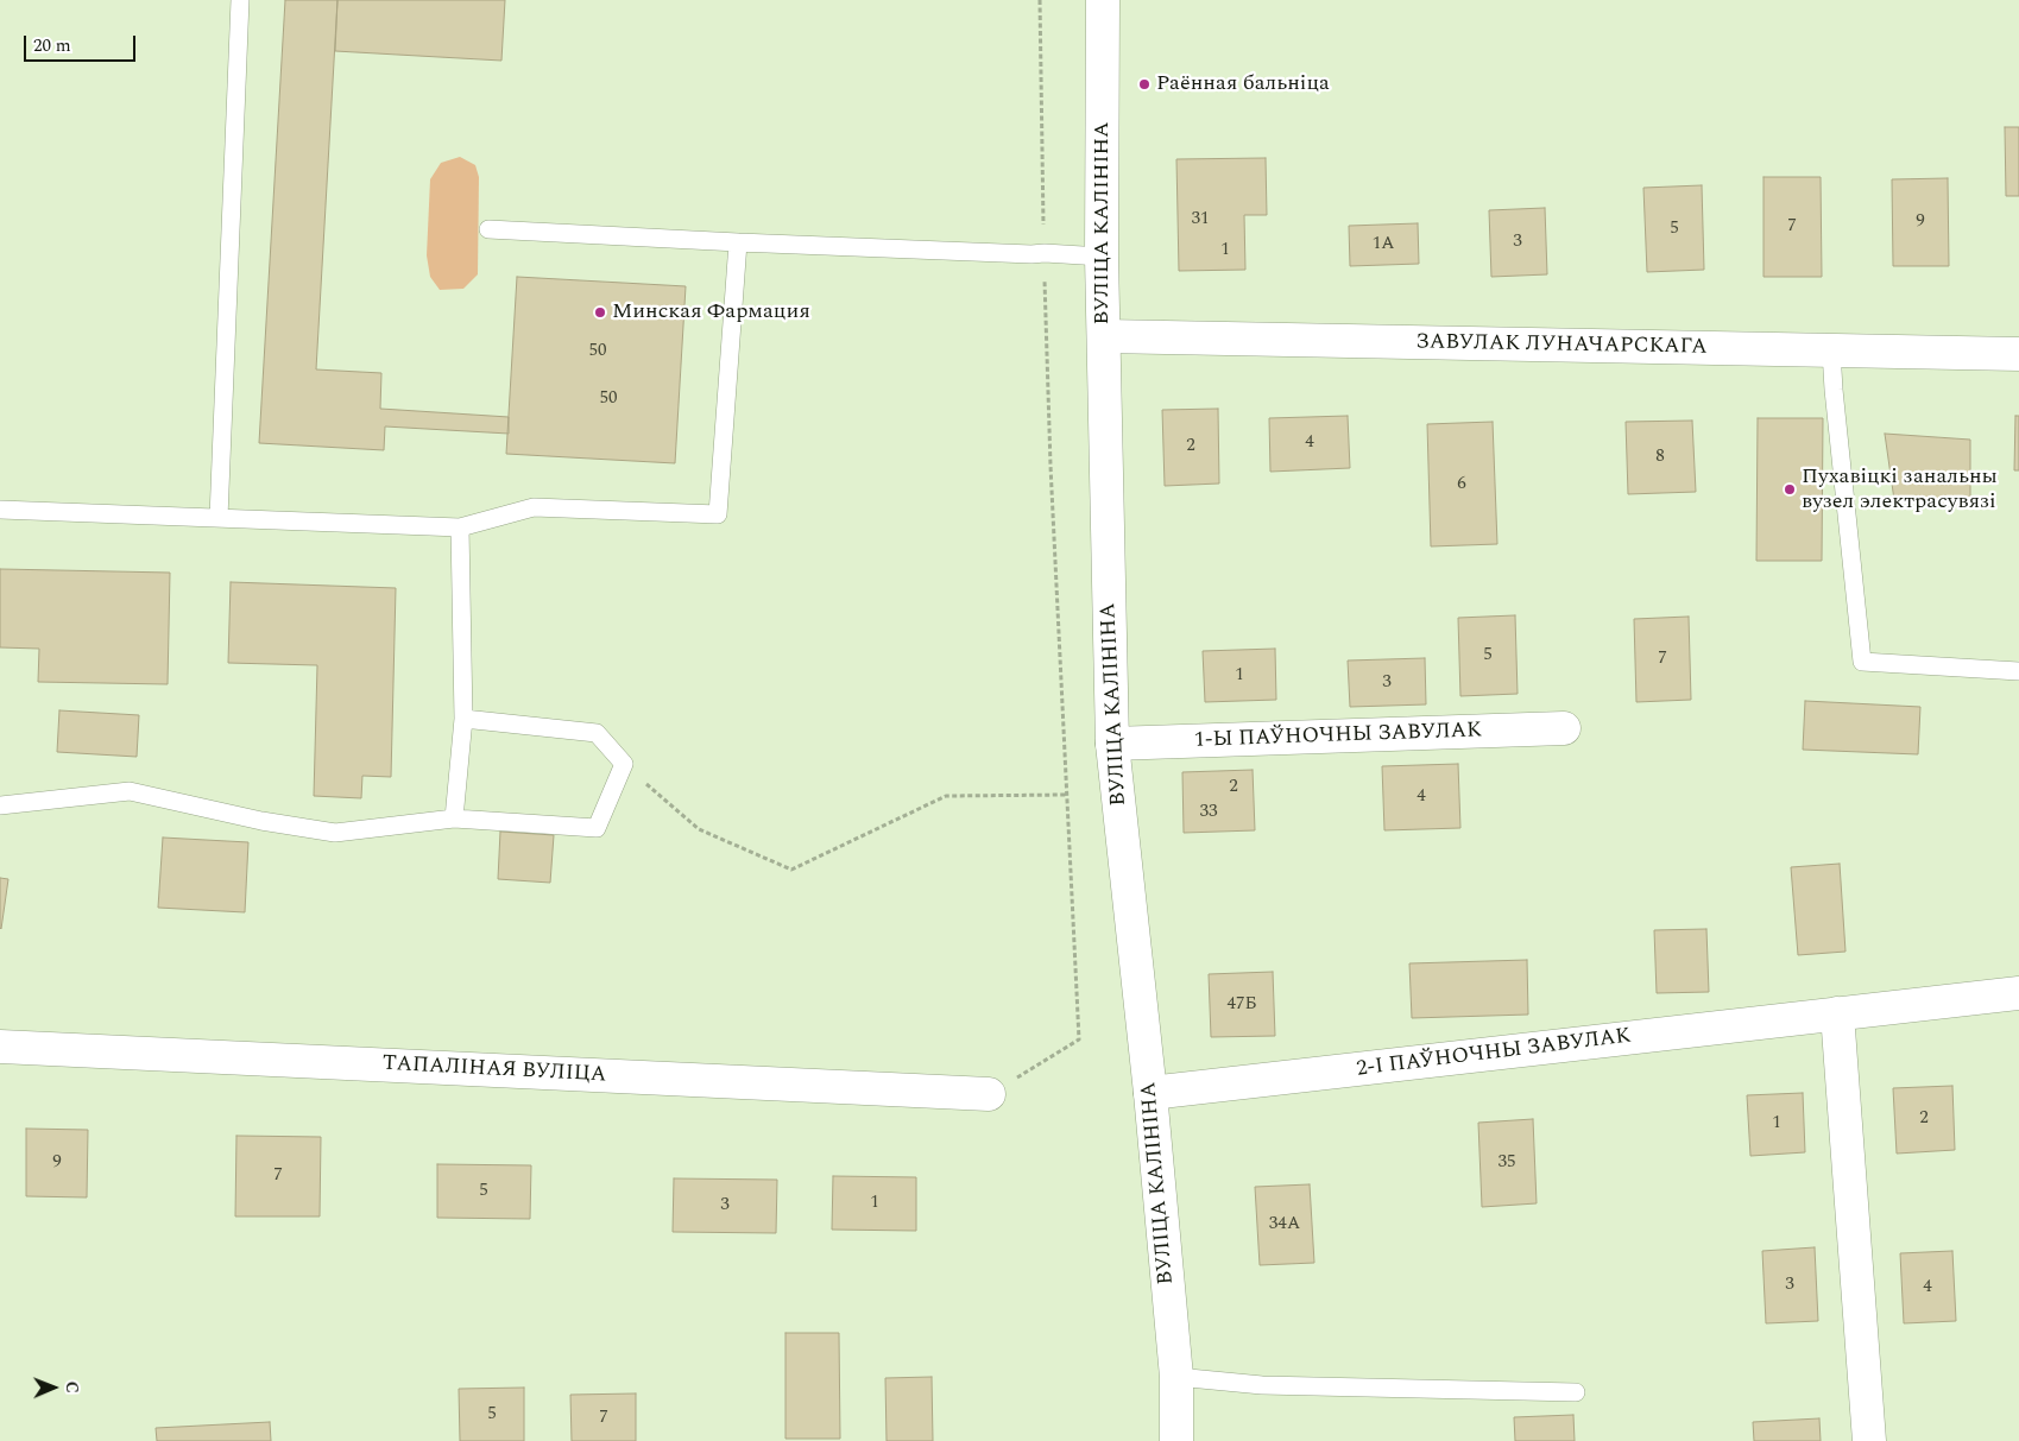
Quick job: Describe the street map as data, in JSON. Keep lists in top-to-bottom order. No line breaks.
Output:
{"streets":{"street":["ВУЛІЦА КАЛІНІНА","ЗАВУЛАК ЛУНАЧАРСКАГА","1-Ы ПАЎНОЧНЫ ЗАВУЛАК","2-І ПАЎНОЧНЫ ЗАВУЛАК","ТАПАЛІНАЯ ВУЛІЦА"]},"crossings":[["ВУЛІЦА КАЛІНІНА","ЗАВУЛАК ЛУНАЧАРСКАГА"],["ВУЛІЦА КАЛІНІНА","1-Ы ПАЎНОЧНЫ ЗАВУЛАК"],["ВУЛІЦА КАЛІНІНА","2-І ПАЎНОЧНЫ ЗАВУЛАК"]],"places":["Раённая бальніца","Минская Фармация","Пухавіцкі занальны вузел электрасувязі"],"house_numbers":["31","9","7","5","3","1А","1","50","50","4","2","8","6","5","7","1","3","2","4","33","47Б","2","1","9","35","7","5","1","3","34А","3","4","5","7"],"scale_bar":"20 m","north":"right"}
